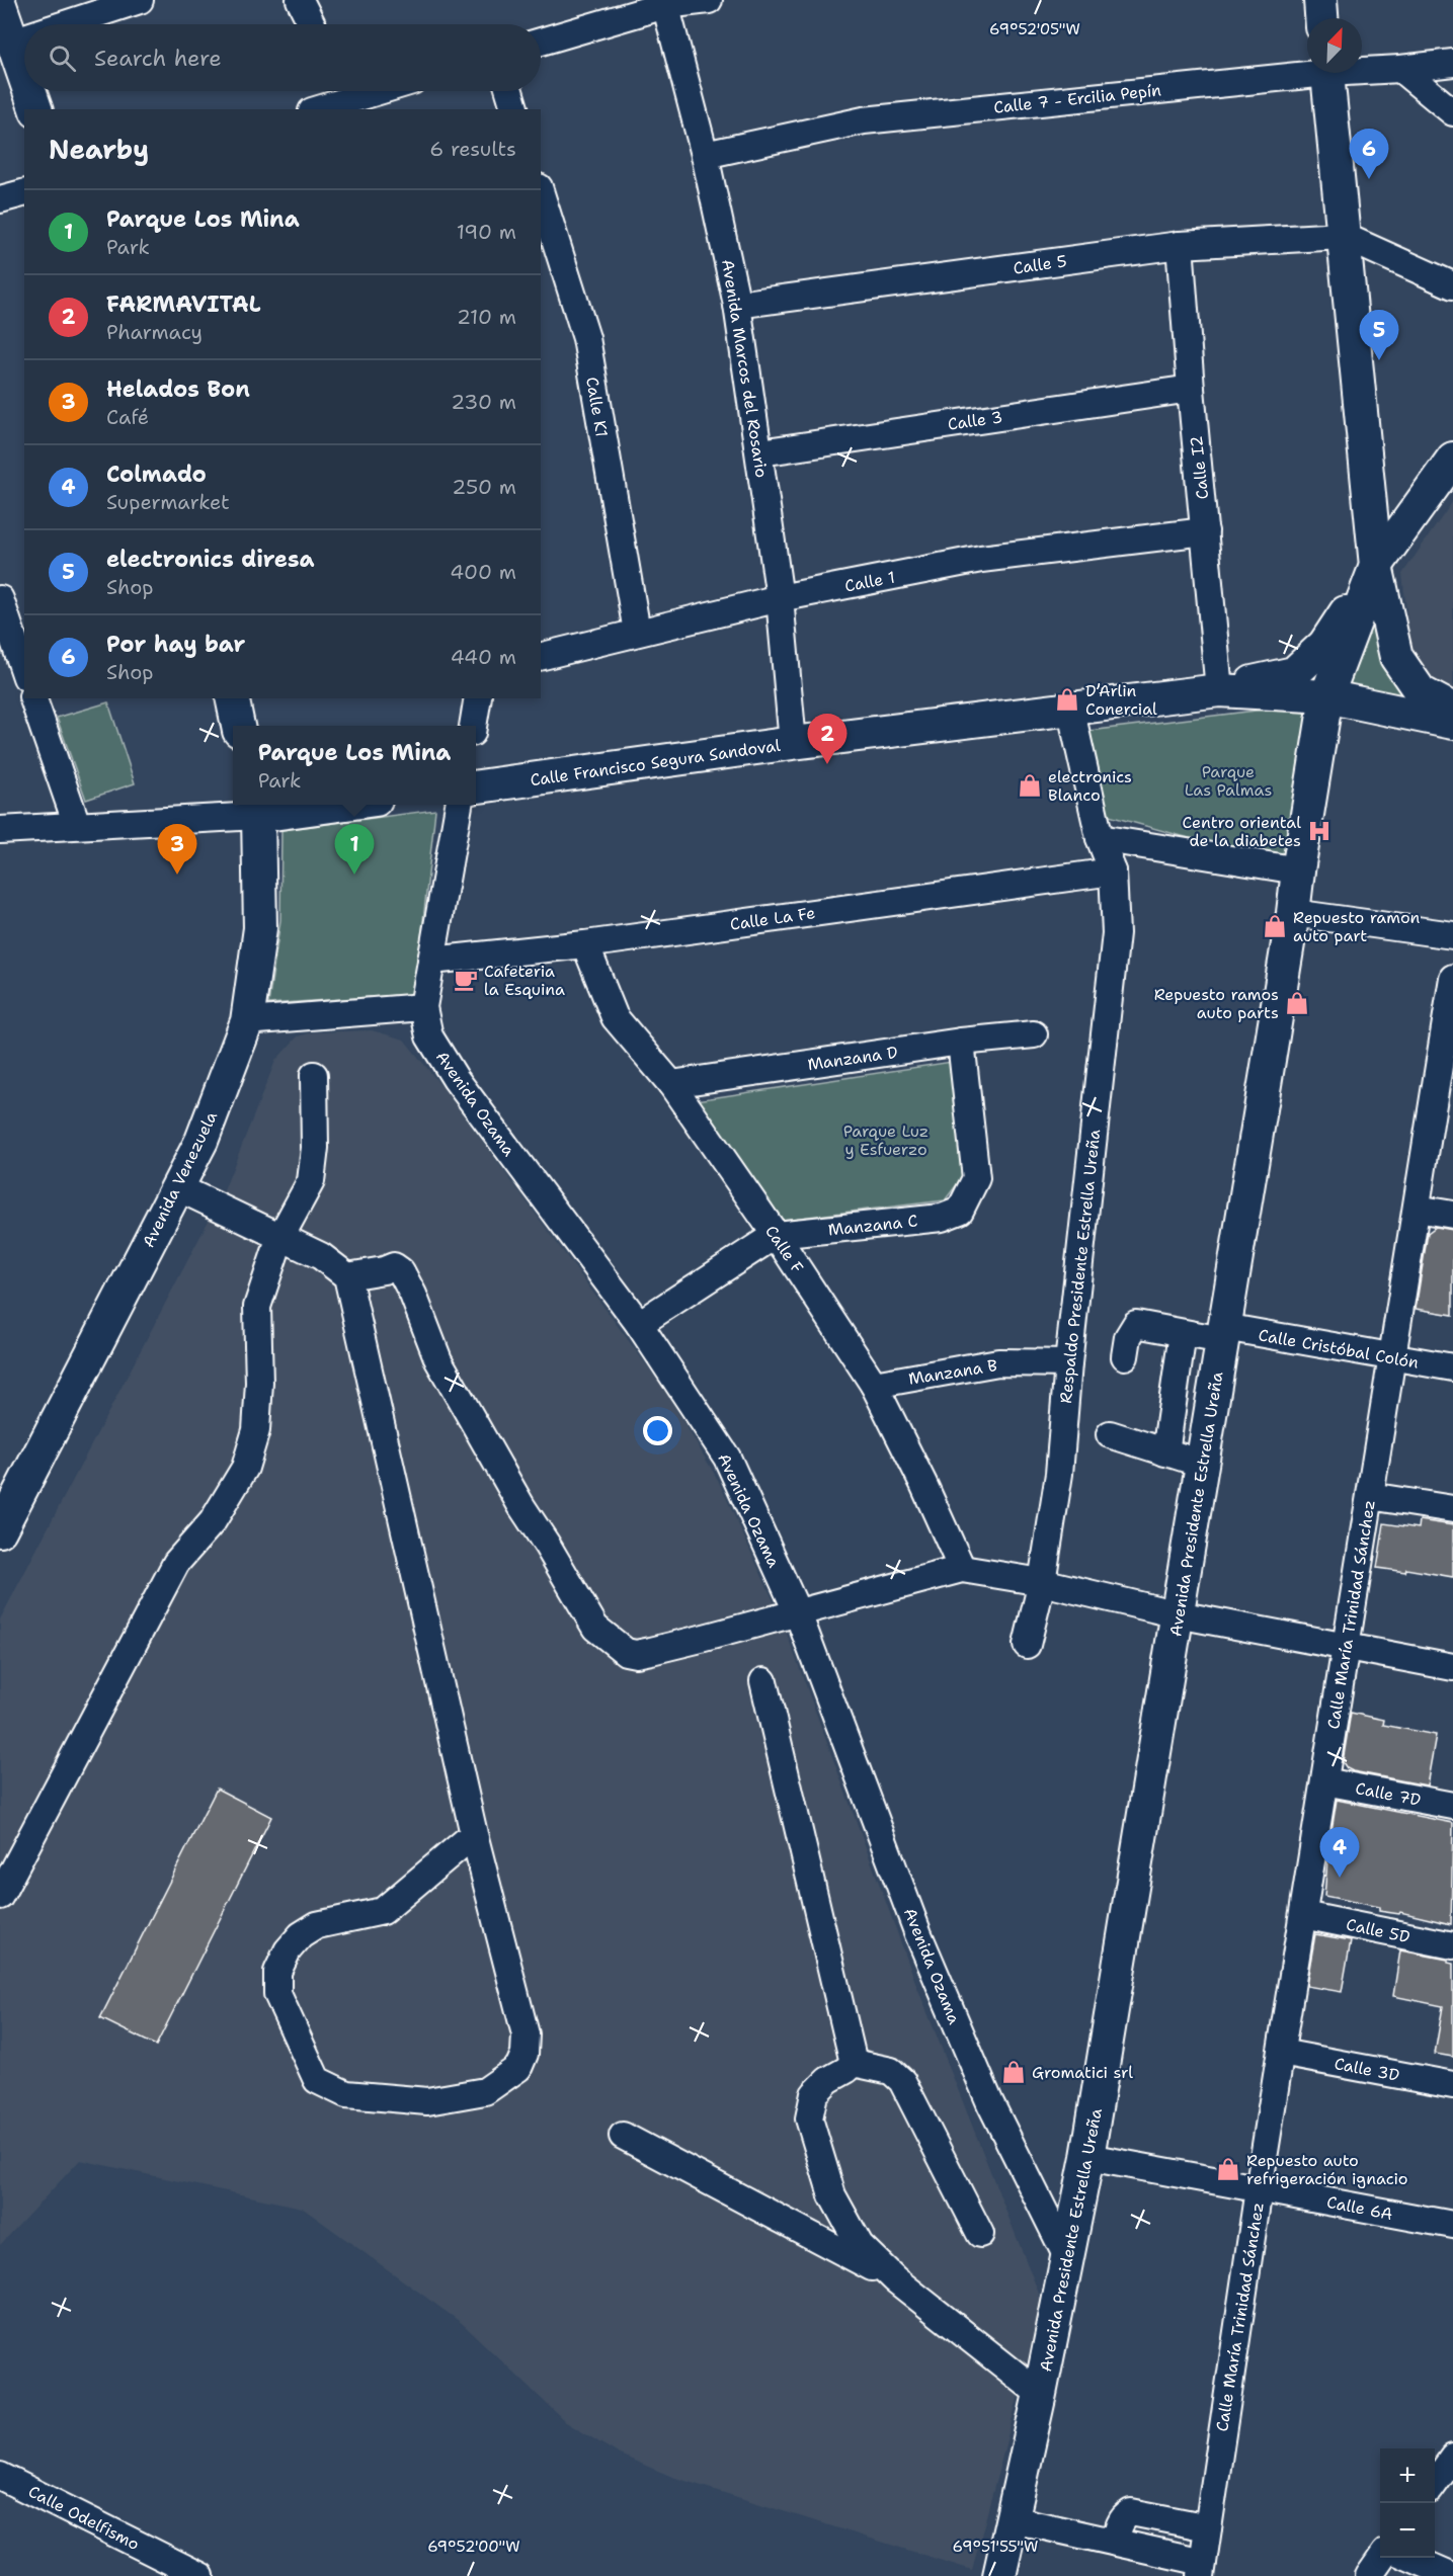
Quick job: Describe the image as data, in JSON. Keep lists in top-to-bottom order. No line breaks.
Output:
{"streets":{"main road":["Calle Francisco Segura Sandoval","Avenida Venezuela","Avenida Presidente Estrella Ureña"],"street":["Calle 7 - Ercilia Pepín","Calle 5","Avenida Marcos del Rosario","Calle K1","Calle 3","Calle I2","Calle 1","Calle La Fe","Manzana D","Avenida Ozama","Manzana C","Calle F","Respaldo Presidente Estrella Ureña","Calle Cristóbal Colón","Manzana B","Calle María Trinidad Sánchez","Calle 7D","Calle 5D","Calle 3D","Calle 6A","Calle Odelfismo"]},"crossings":[["Calle 7 - Ercilia Pepín","Avenida Marcos del Rosario"],["Calle 5","Avenida Marcos del Rosario"],["Calle 5","Calle I2"],["Avenida Marcos del Rosario","Calle 3"],["Avenida Marcos del Rosario","Calle 1"],["Avenida Marcos del Rosario","Calle Francisco Segura Sandoval"],["Calle K1","Calle 1"],["Calle 3","Calle I2"],["Calle I2","Calle 1"],["Calle I2","Calle Francisco Segura Sandoval"],["Calle Francisco Segura Sandoval","Respaldo Presidente Estrella Ureña"],["Calle Francisco Segura Sandoval","Avenida Presidente Estrella Ureña"],["Calle La Fe","Avenida Ozama"],["Calle La Fe","Calle F"],["Calle La Fe","Respaldo Presidente Estrella Ureña"],["Manzana D","Manzana C"],["Manzana D","Calle F"],["Avenida Ozama","Manzana C"],["Avenida Ozama","Avenida Presidente Estrella Ureña"],["Manzana C","Calle F"],["Calle F","Manzana B"],["Respaldo Presidente Estrella Ureña","Manzana B"],["Calle Cristóbal Colón","Avenida Presidente Estrella Ureña"],["Calle Cristóbal Colón","Calle María Trinidad Sánchez"],["Avenida Presidente Estrella Ureña","Calle 6A"],["Calle María Trinidad Sánchez","Calle 7D"],["Calle María Trinidad Sánchez","Calle 5D"],["Calle María Trinidad Sánchez","Calle 3D"],["Calle María Trinidad Sánchez","Calle 6A"]],"parks":["Parque Las Palmas","Parque Luz y Esfuerzo"],"places":{"shop":["D’Arlin Conercial","electronics Blanco","Repuesto ramon auto part","Repuesto ramos auto parts","Gromatici srl","Repuesto auto refrigeración ignacio"],"hospital":["Centro oriental de la diabetes"],"cafe":["Cafeteria la Esquina"]},"north":"top right","page":{"search":"Search here","heading":["Nearby","6 results"],"pins":["6","5","2","1","3","4"],"list":[{"mark":"1","name":"Parque Los Mina","note":"Park","value":"190 m"},{"mark":"2","name":"FARMAVITAL","note":"Pharmacy","value":"210 m"},{"mark":"3","name":"Helados Bon","note":"Café","value":"230 m"},{"mark":"4","name":"Colmado","note":"Supermarket","value":"250 m"},{"mark":"5","name":"electronics diresa","note":"Shop","value":"400 m"},{"mark":"6","name":"Por hay bar","note":"Shop","value":"440 m"}],"popup":["Parque Los Mina","Park"],"map_buttons":["+","−"]},"coordinates":["69°52'05\"W","69°52'00\"W","69°51'55\"W"]}
